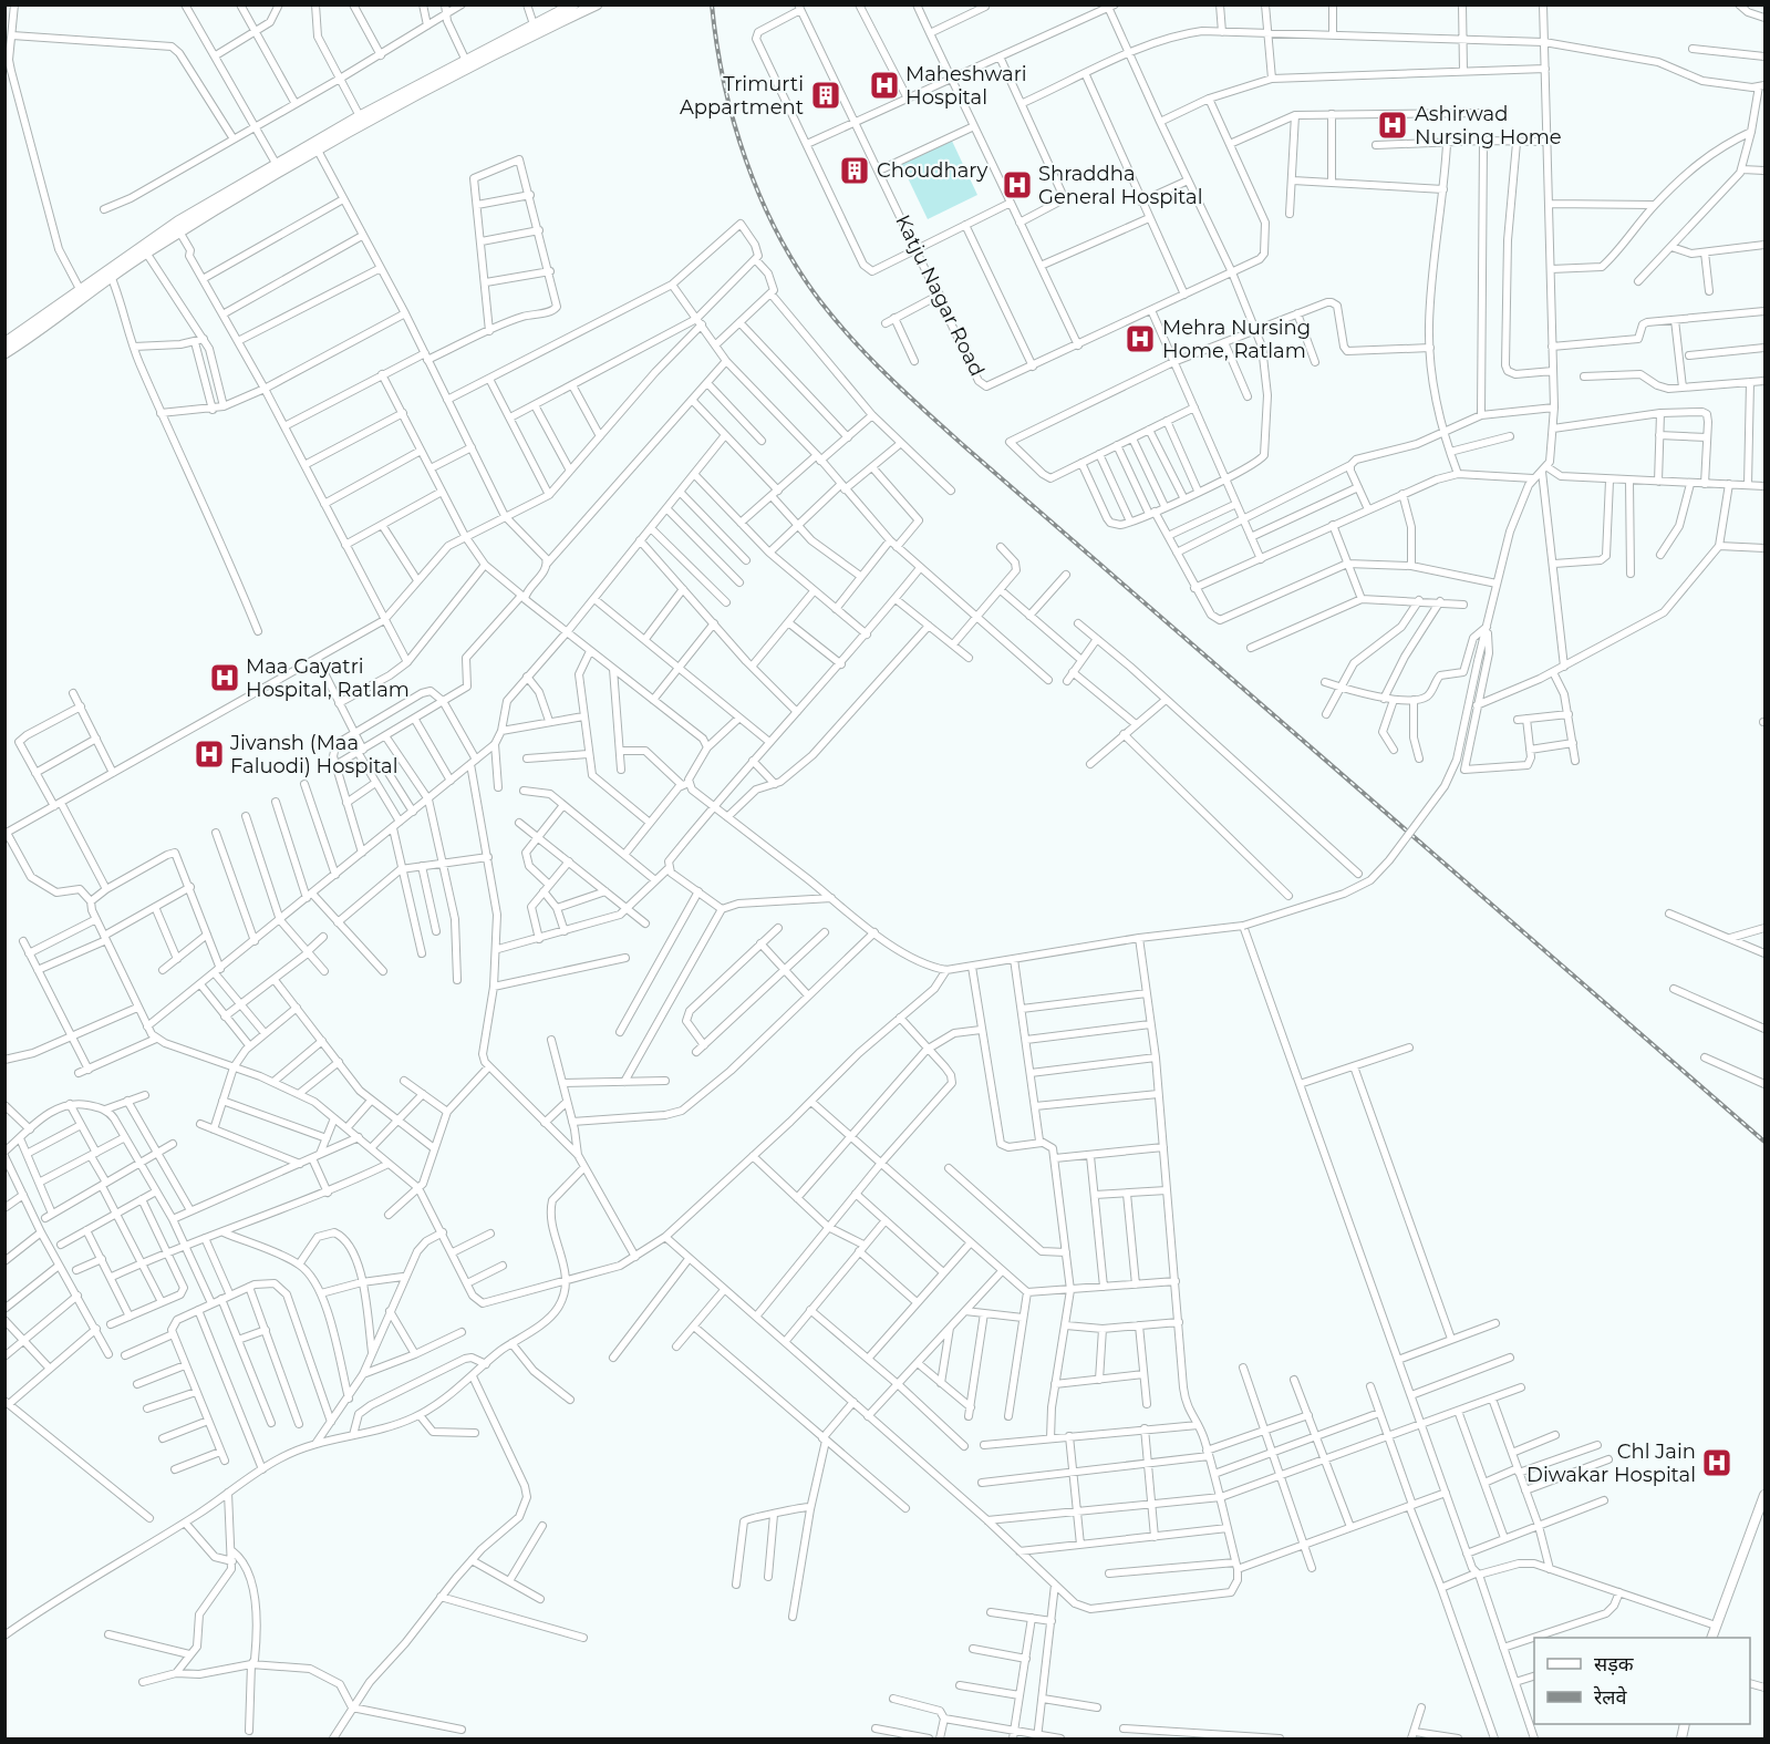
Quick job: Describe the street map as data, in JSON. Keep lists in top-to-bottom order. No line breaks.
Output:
{"streets":{"street":["Katju Nagar Road"]},"places":{"hospital":["Maheshwari Hospital","Ashirwad Nursing Home","Shraddha General Hospital","Mehra Nursing Home, Ratlam","Maa Gayatri Hospital, Ratlam","Jivansh (Maa Faluodi) Hospital","Chl Jain Diwakar Hospital"],"building":["Trimurti Appartment","Choudhary"]},"legend":["सड़क","रेलवे"]}
